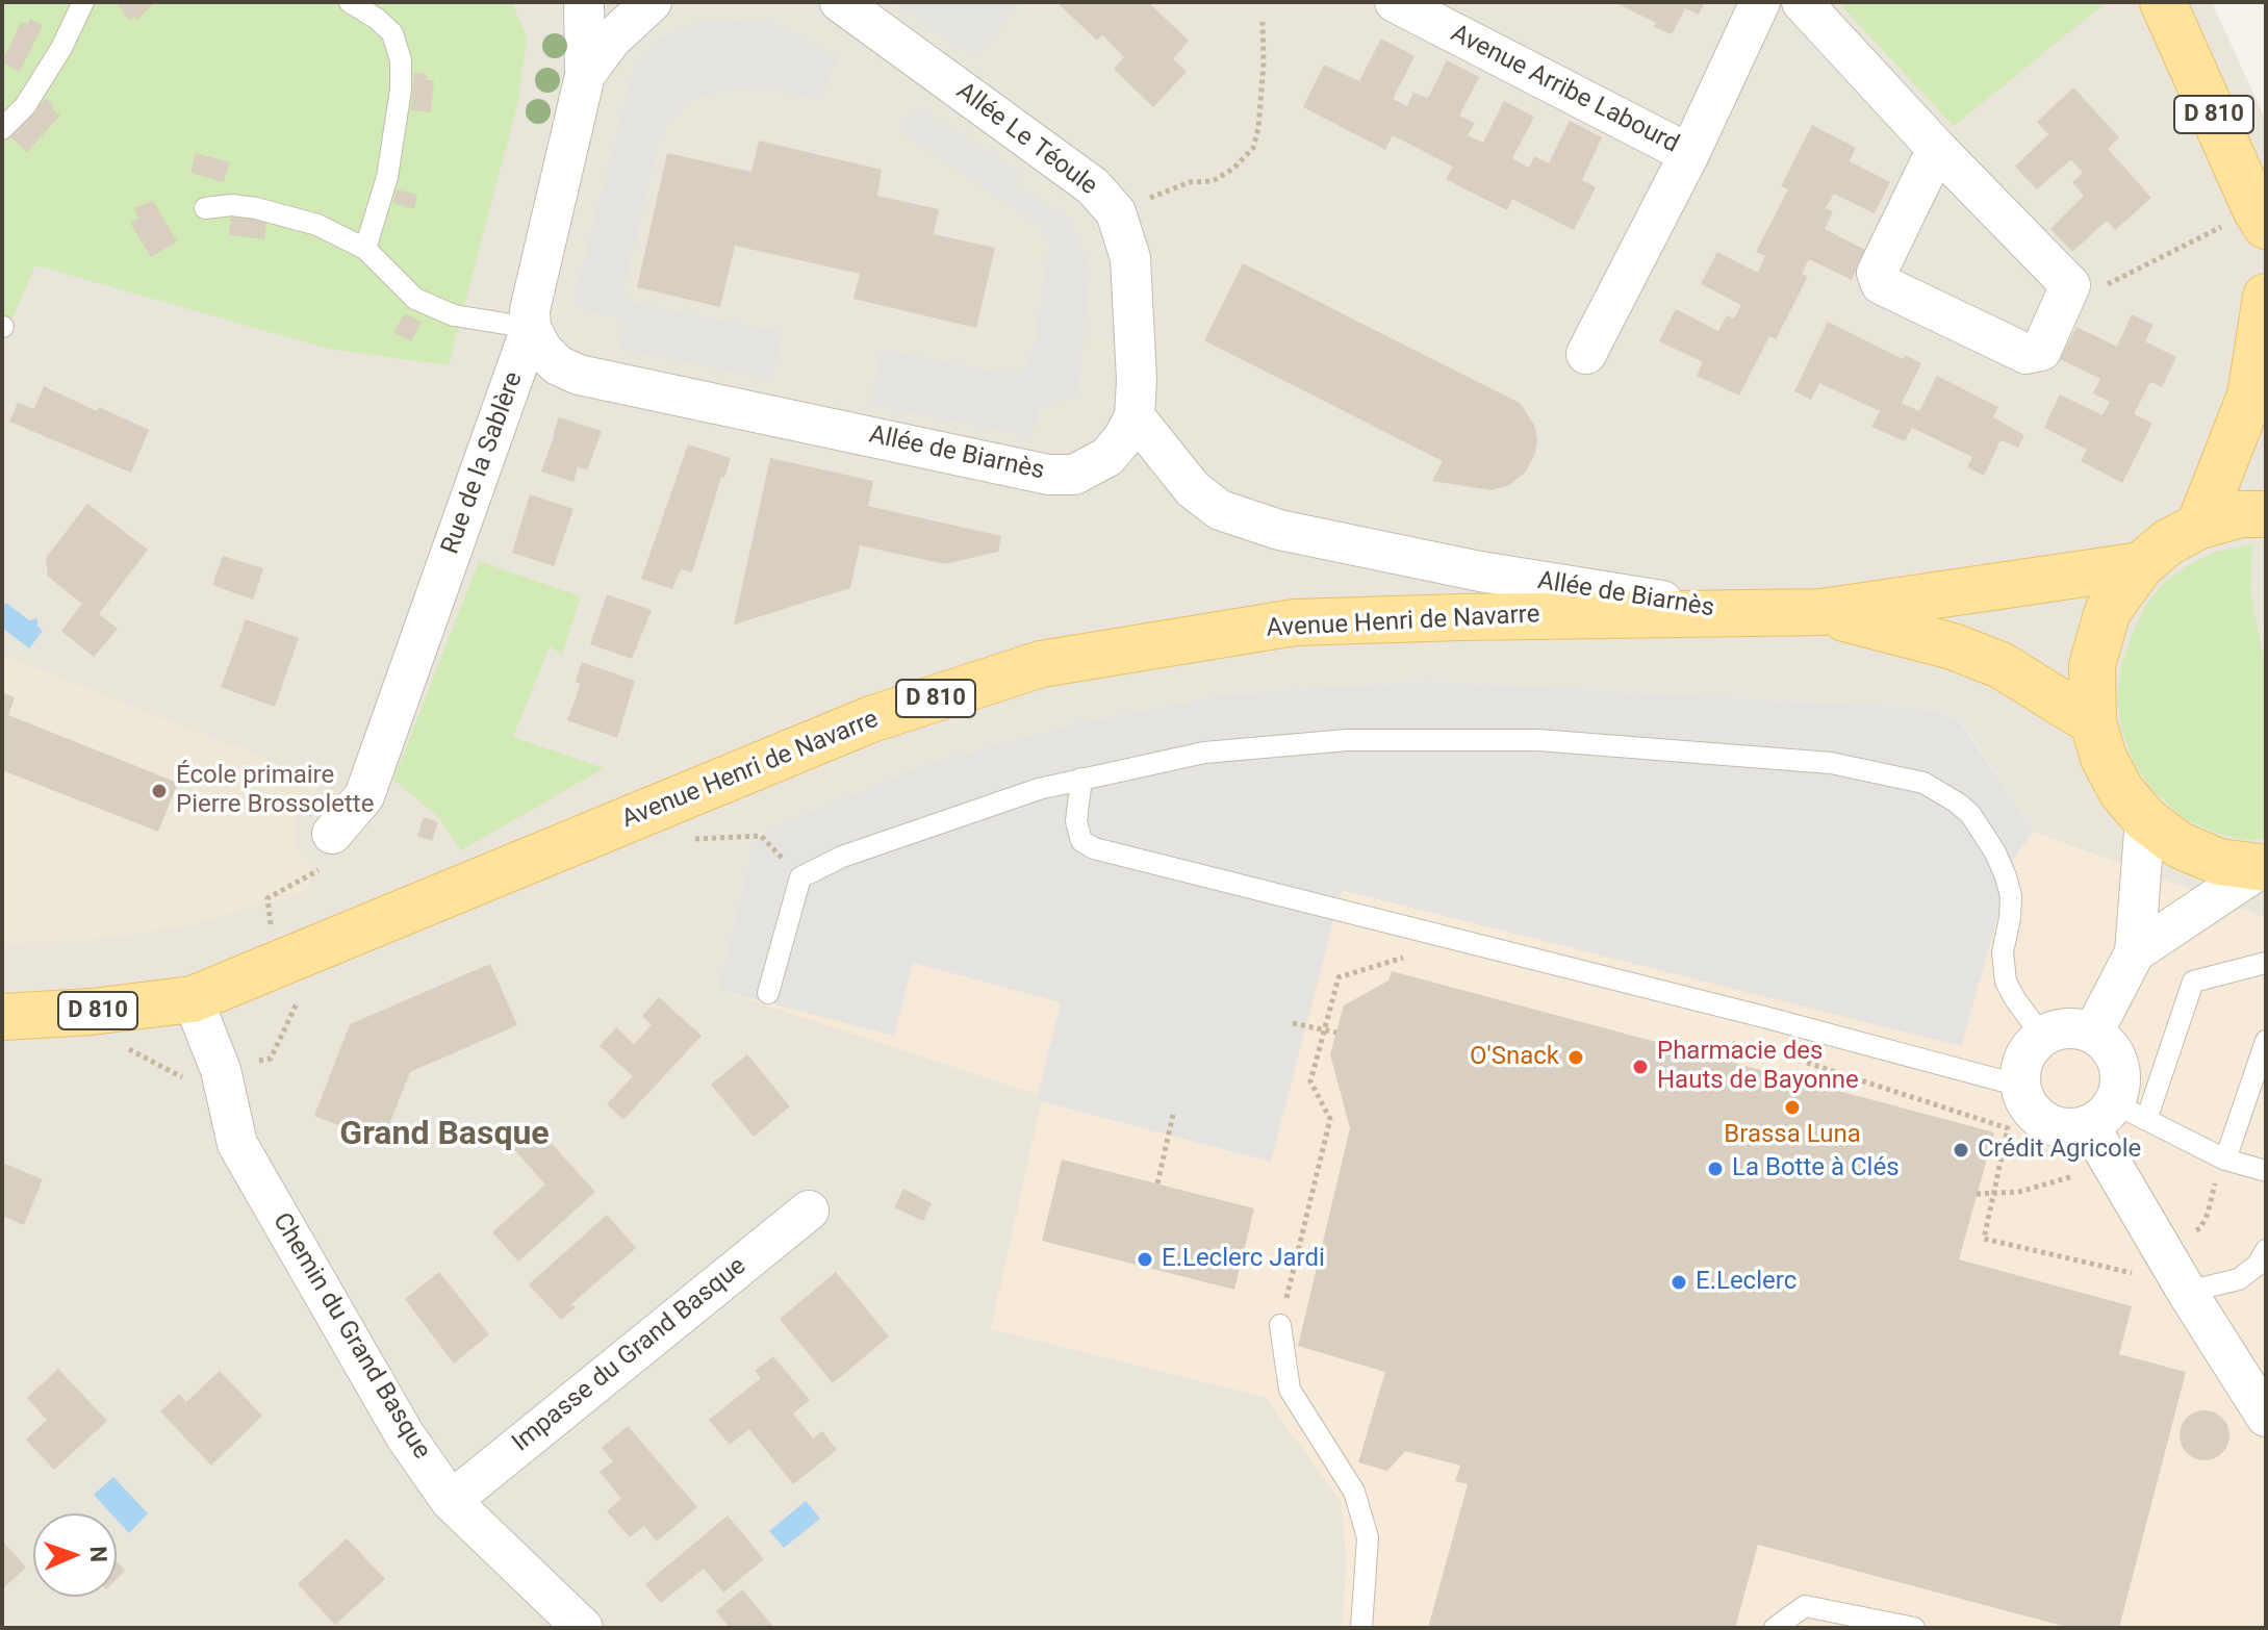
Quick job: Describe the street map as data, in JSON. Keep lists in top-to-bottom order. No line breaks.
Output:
{"streets":{"main road":["D 810","Avenue Henri de Navarre"],"street":["Avenue Arribe Labourd","Allée Le Téoule","Allée de Biarnès","Rue de la Sablère","Chemin du Grand Basque","Impasse du Grand Basque"]},"crossings":[["Allée Le Téoule","Allée de Biarnès"],["Allée de Biarnès","Rue de la Sablère"],["Allée de Biarnès","Avenue Henri de Navarre"],["Avenue Henri de Navarre","Chemin du Grand Basque"],["Chemin du Grand Basque","Impasse du Grand Basque"]],"districts":["Grand Basque"],"places":["École primaire Pierre Brossolette","O'Snack","Pharmacie des Hauts de Bayonne","Brassa Luna","Crédit Agricole","La Botte à Clés","E.Leclerc Jardi","E.Leclerc"],"north":"right"}
